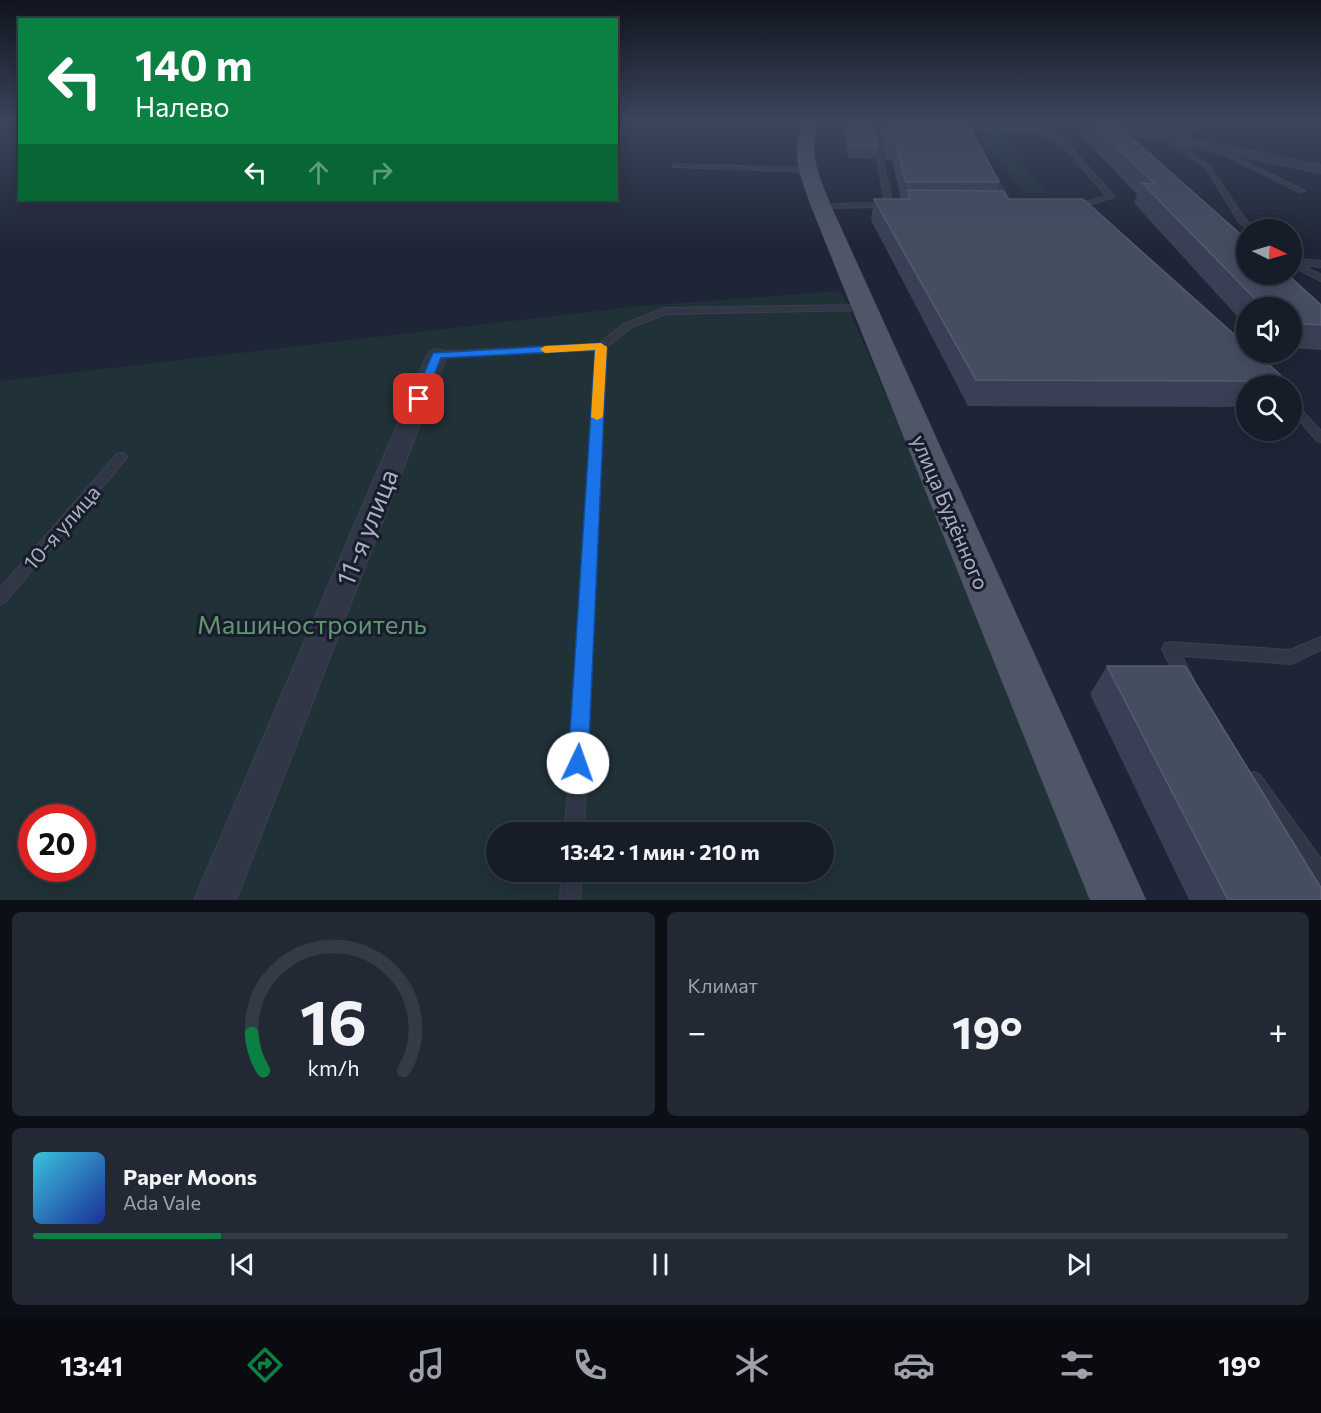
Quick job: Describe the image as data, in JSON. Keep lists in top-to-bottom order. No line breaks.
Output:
{"streets":{"main road":["улица Будённого"],"street":["11-я улица"],"lane":["10-я улица"]},"parks":["Машиностроитель"],"north":"right","page":{"turn":["140 m","Налево"],"limit":"20","trip":"13:42 · 1 мин · 210 m","tile":"Климат","heat":["−","19°","+"],"song":["Paper Moons","Ada Vale"],"tabs":["13:41","19°"],"gauge":["16","km/h"]}}
